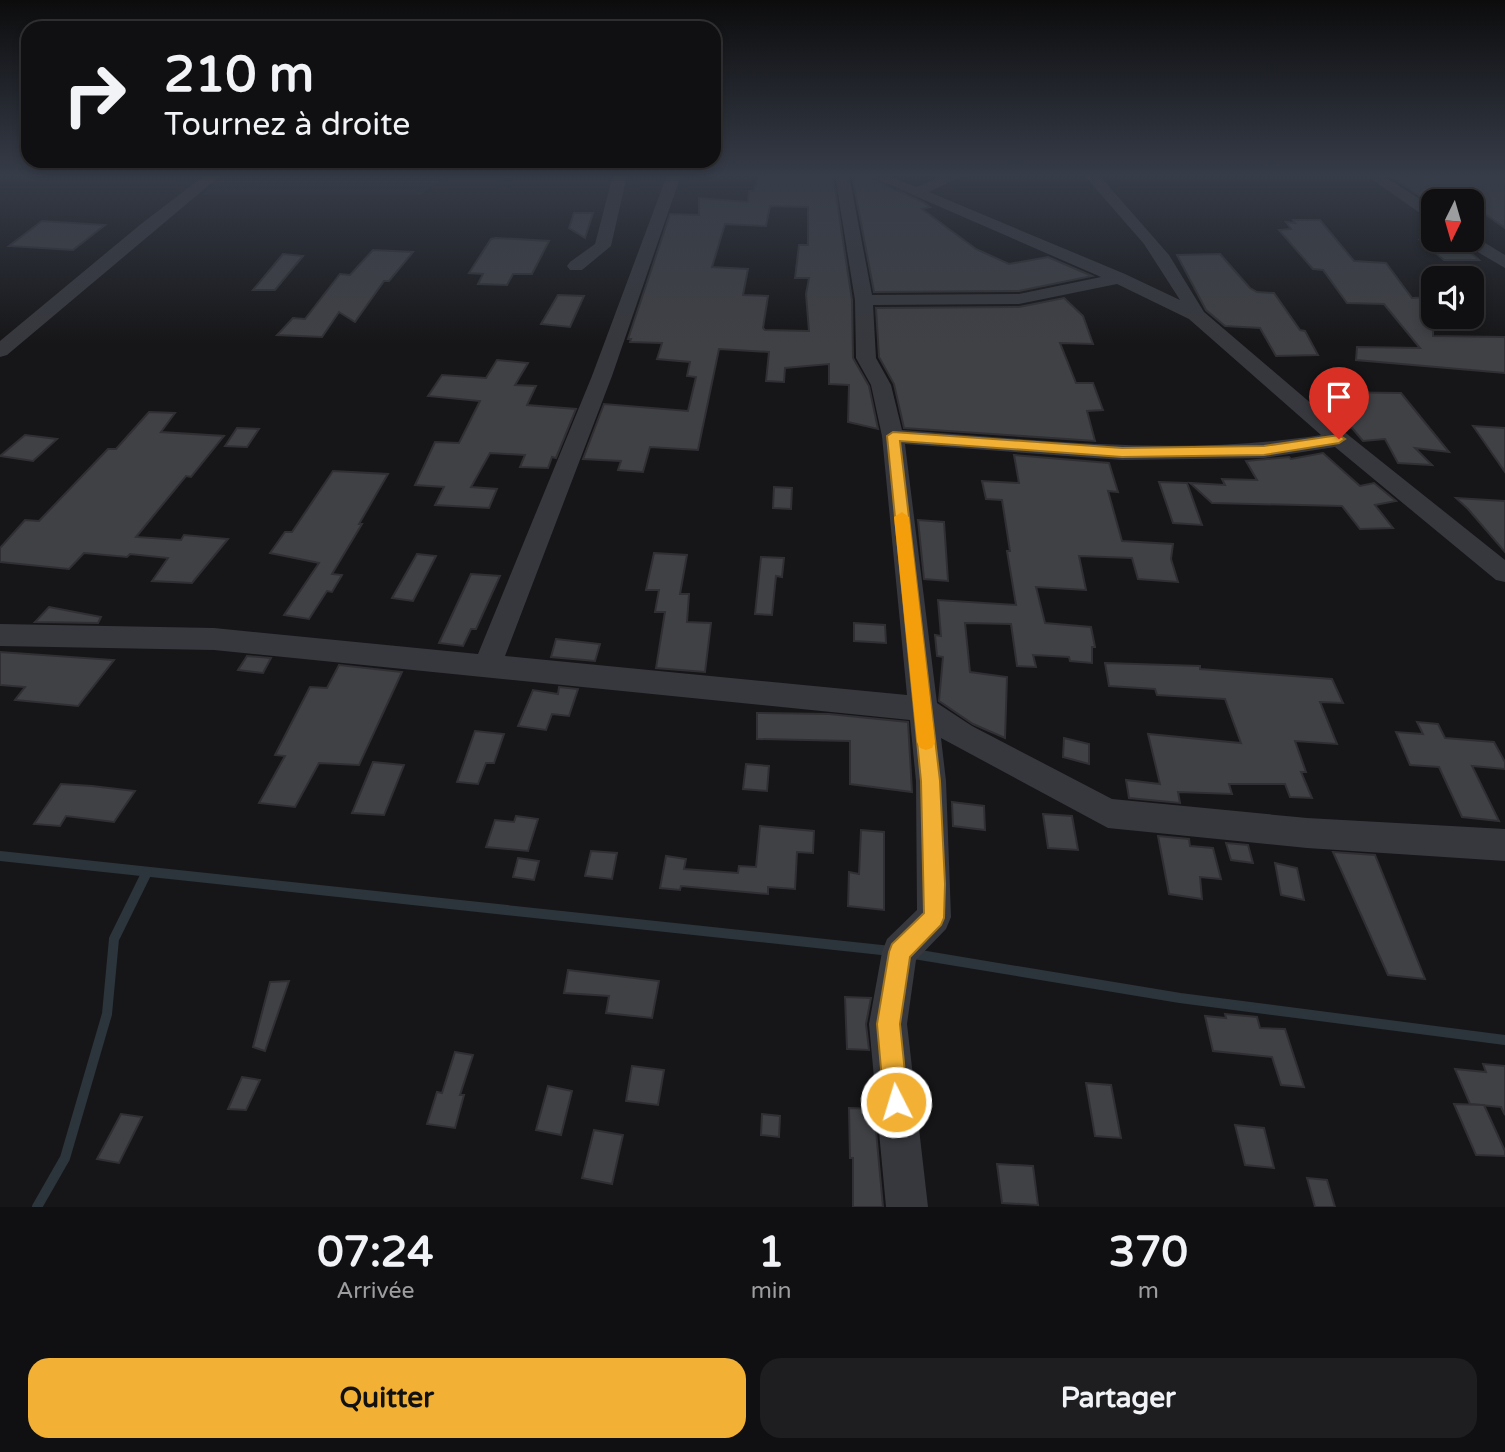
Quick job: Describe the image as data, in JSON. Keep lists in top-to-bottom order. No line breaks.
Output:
{"north":"bottom","page":{"turn":["210 m","Tournez à droite"],"eta":["07:24","Arrivée","1","min","370","m"],"buttons":["Quitter","Partager"]}}
